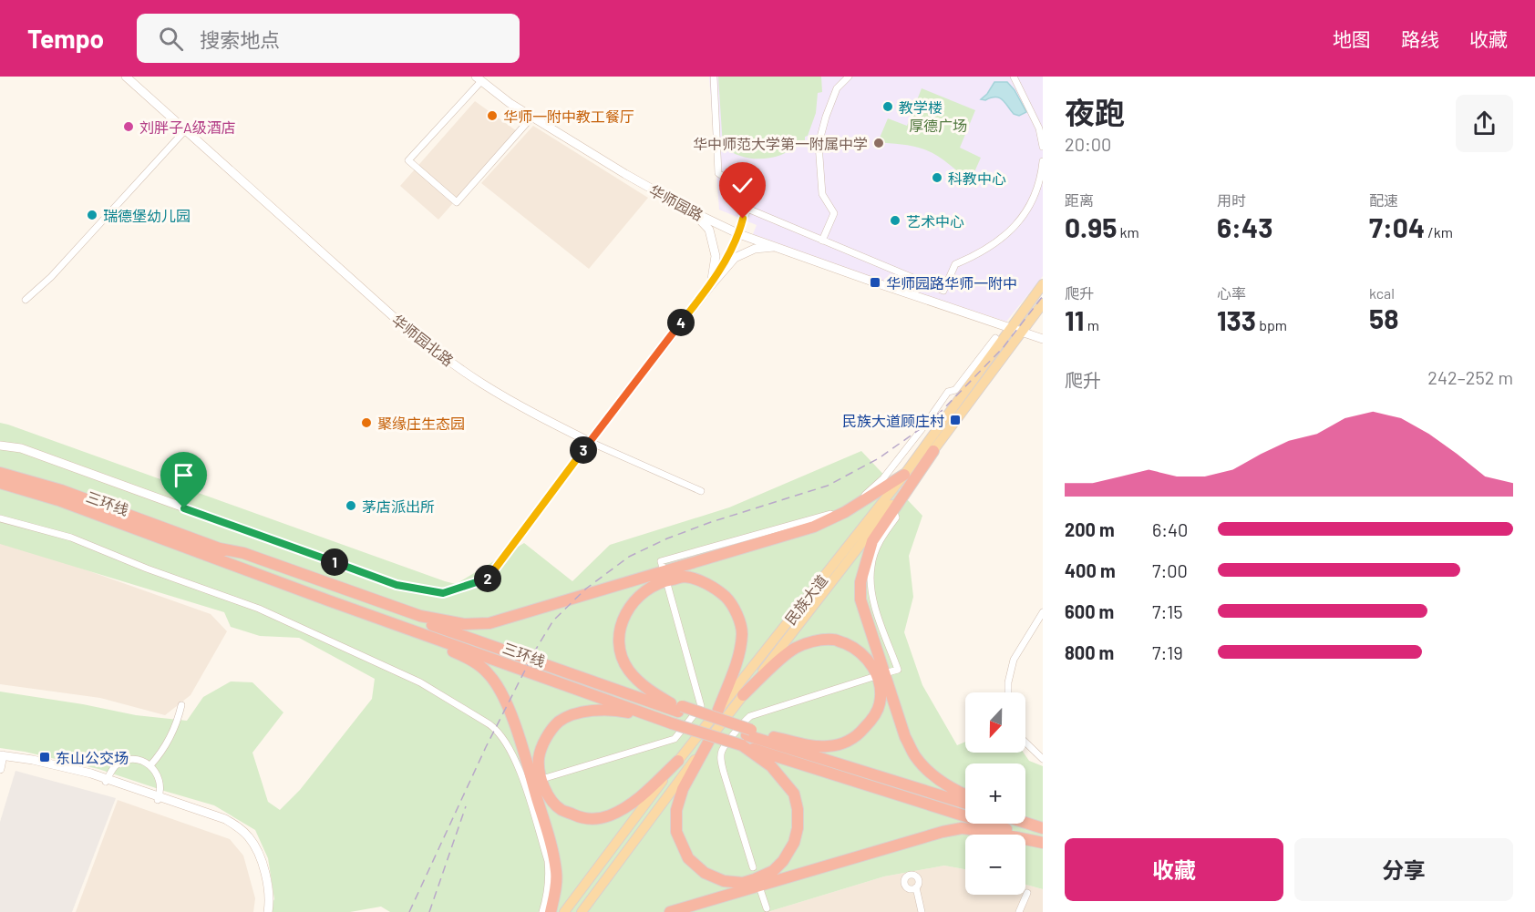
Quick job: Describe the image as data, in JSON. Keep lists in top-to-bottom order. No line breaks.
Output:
{"streets":{"highway":["三环线"],"main road":["华师园路","华师园北路","民族大道"]},"crossings":[["华师园路","民族大道"]],"parks":["厚德广场"],"places":{"other":["教学楼","华师一附中教工餐厅","刘胖子A级酒店","华中师范大学第一附属中学","科教中心","瑞德堡幼儿园","艺术中心","聚缘庄生态园","茅店派出所"],"transit":["华师园路华师一附中","民族大道顾庄村","东山公交场"]},"north":"bottom","page":{"header":"Tempo","search":"搜索地点","nav":["地图","路线","收藏"],"heading":["夜跑","20:00"],"stats":[["距离","0.95 km"],["用时","6:43"],["配速","7:04 /km"],["爬升","11 m"],["心率","133 bpm"],["kcal","58"]],"pins":["4","3","1","2"],"chart":["爬升","242–252 m"],"list":[{"name":"200 m","note":"6:40"},{"name":"400 m","note":"7:00"},{"name":"600 m","note":"7:15"},{"name":"800 m","note":"7:19"}],"map_buttons":["+","−"],"buttons":["收藏","分享"]}}
